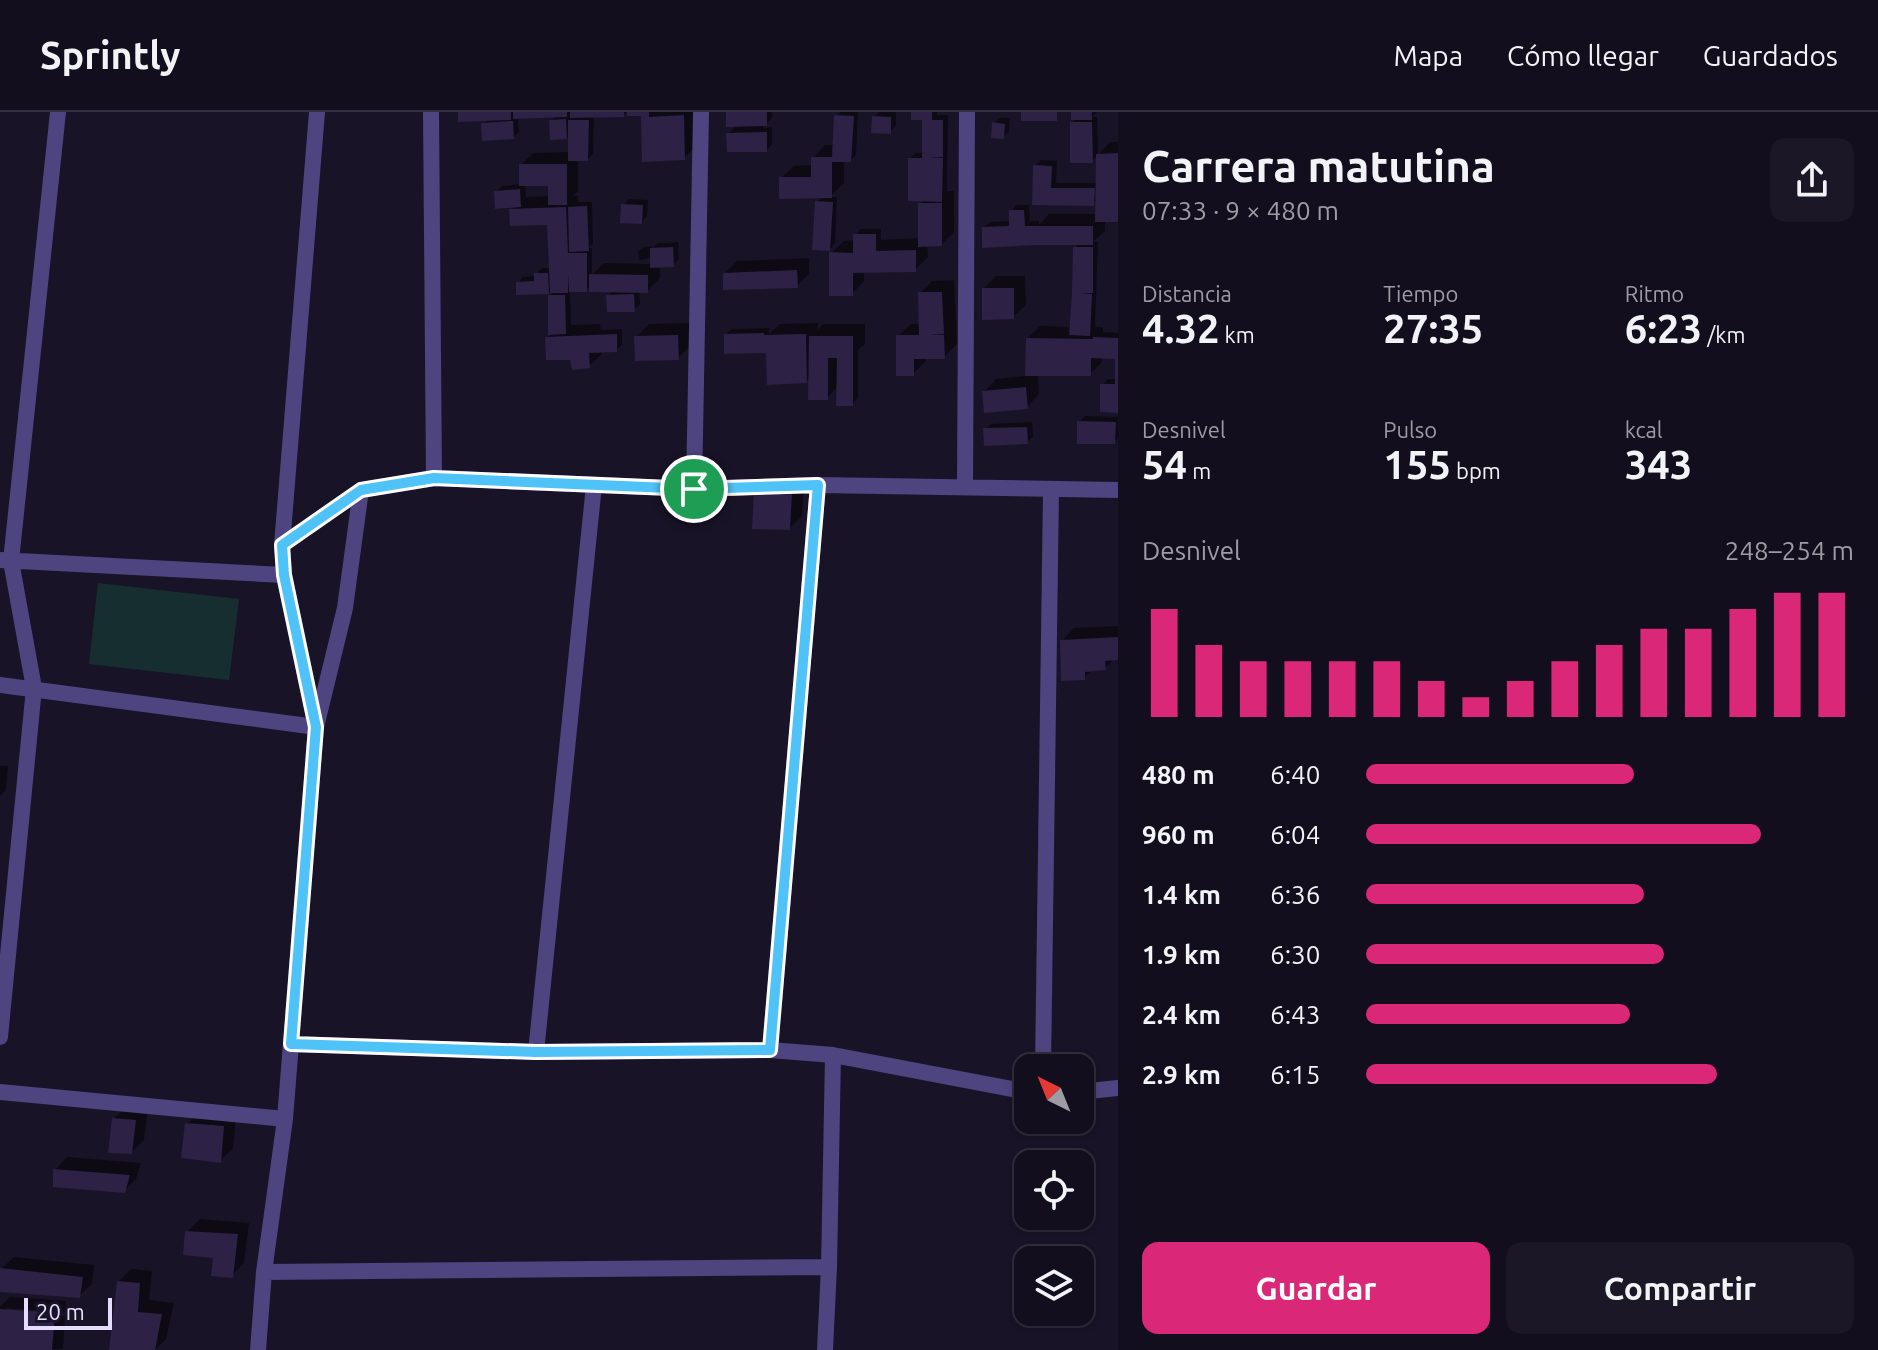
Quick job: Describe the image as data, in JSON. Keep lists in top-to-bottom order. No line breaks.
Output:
{"scale_bar":"20 m","north":"top left","page":{"header":"Sprintly","nav":["Mapa","Cómo llegar","Guardados"],"heading":["Carrera matutina","07:33 · 9 × 480 m"],"stats":[["Distancia","4.32 km"],["Tiempo","27:35"],["Ritmo","6:23 /km"],["Desnivel","54 m"],["Pulso","155 bpm"],["kcal","343"]],"chart":["Desnivel","248–254 m"],"list":[{"name":"480 m","note":"6:40"},{"name":"960 m","note":"6:04"},{"name":"1.4 km","note":"6:36"},{"name":"1.9 km","note":"6:30"},{"name":"2.4 km","note":"6:43"},{"name":"2.9 km","note":"6:15"}],"buttons":["Guardar","Compartir"],"scale":"20 m"}}
